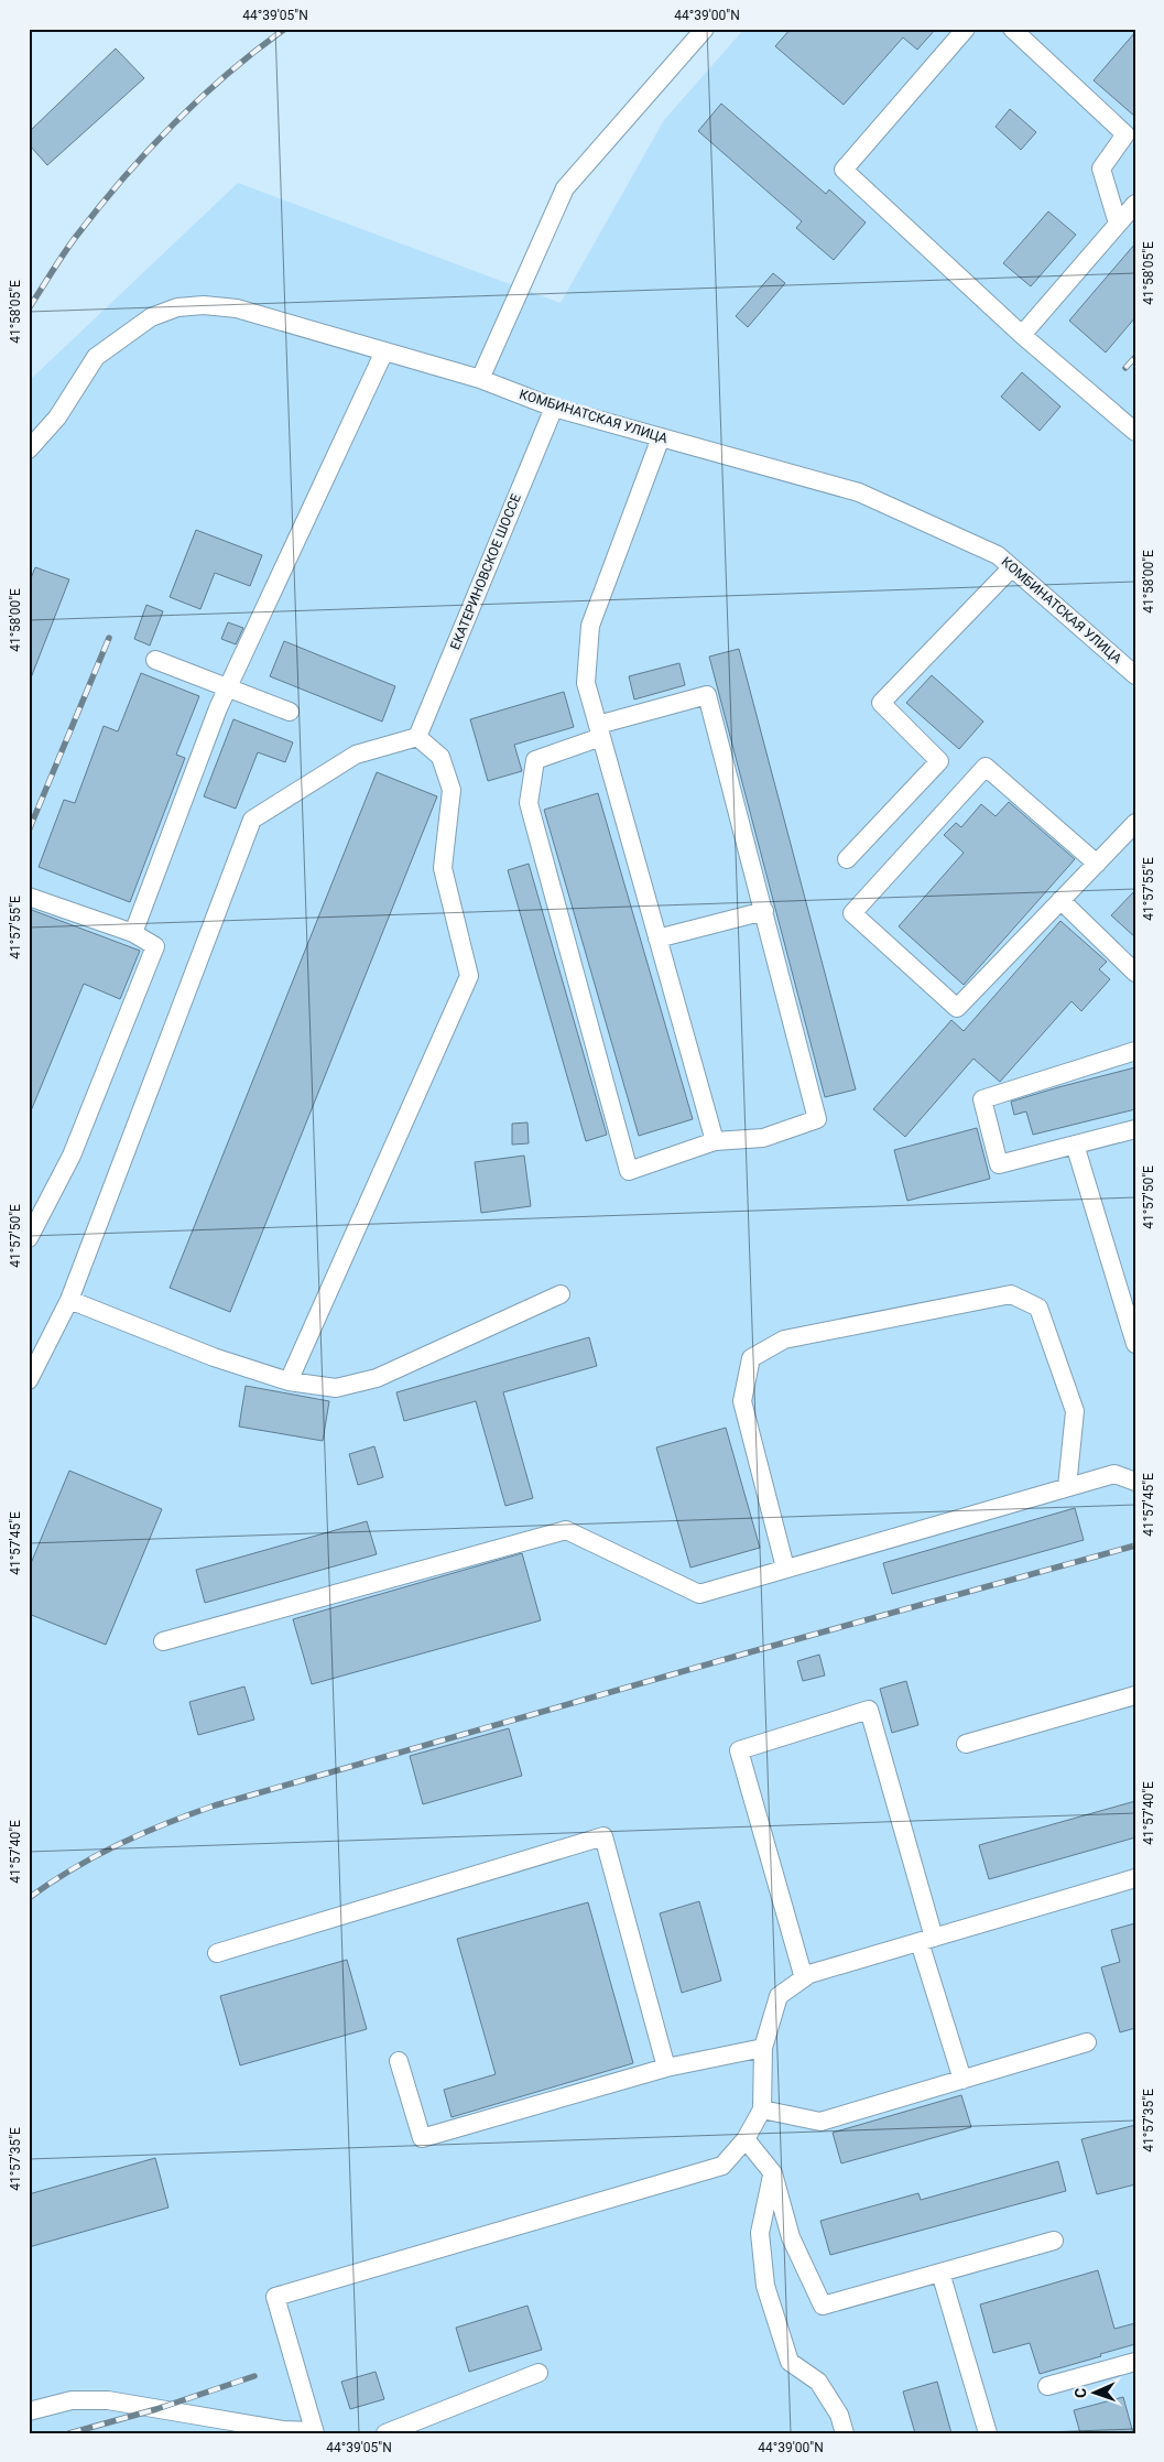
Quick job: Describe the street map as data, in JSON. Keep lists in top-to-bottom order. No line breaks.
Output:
{"streets":{"street":["КОМБИНАТСКАЯ УЛИЦА","ЕКАТЕРИНОВСКОЕ ШОССЕ"]},"crossings":[["КОМБИНАТСКАЯ УЛИЦА","ЕКАТЕРИНОВСКОЕ ШОССЕ"]],"north":"left","coordinates":["44°39'05\"N","44°39'00\"N","41°58'05\"E","41°58'00\"E","41°57'55\"E","41°57'50\"E","41°57'45\"E","41°57'40\"E","41°57'35\"E"]}
